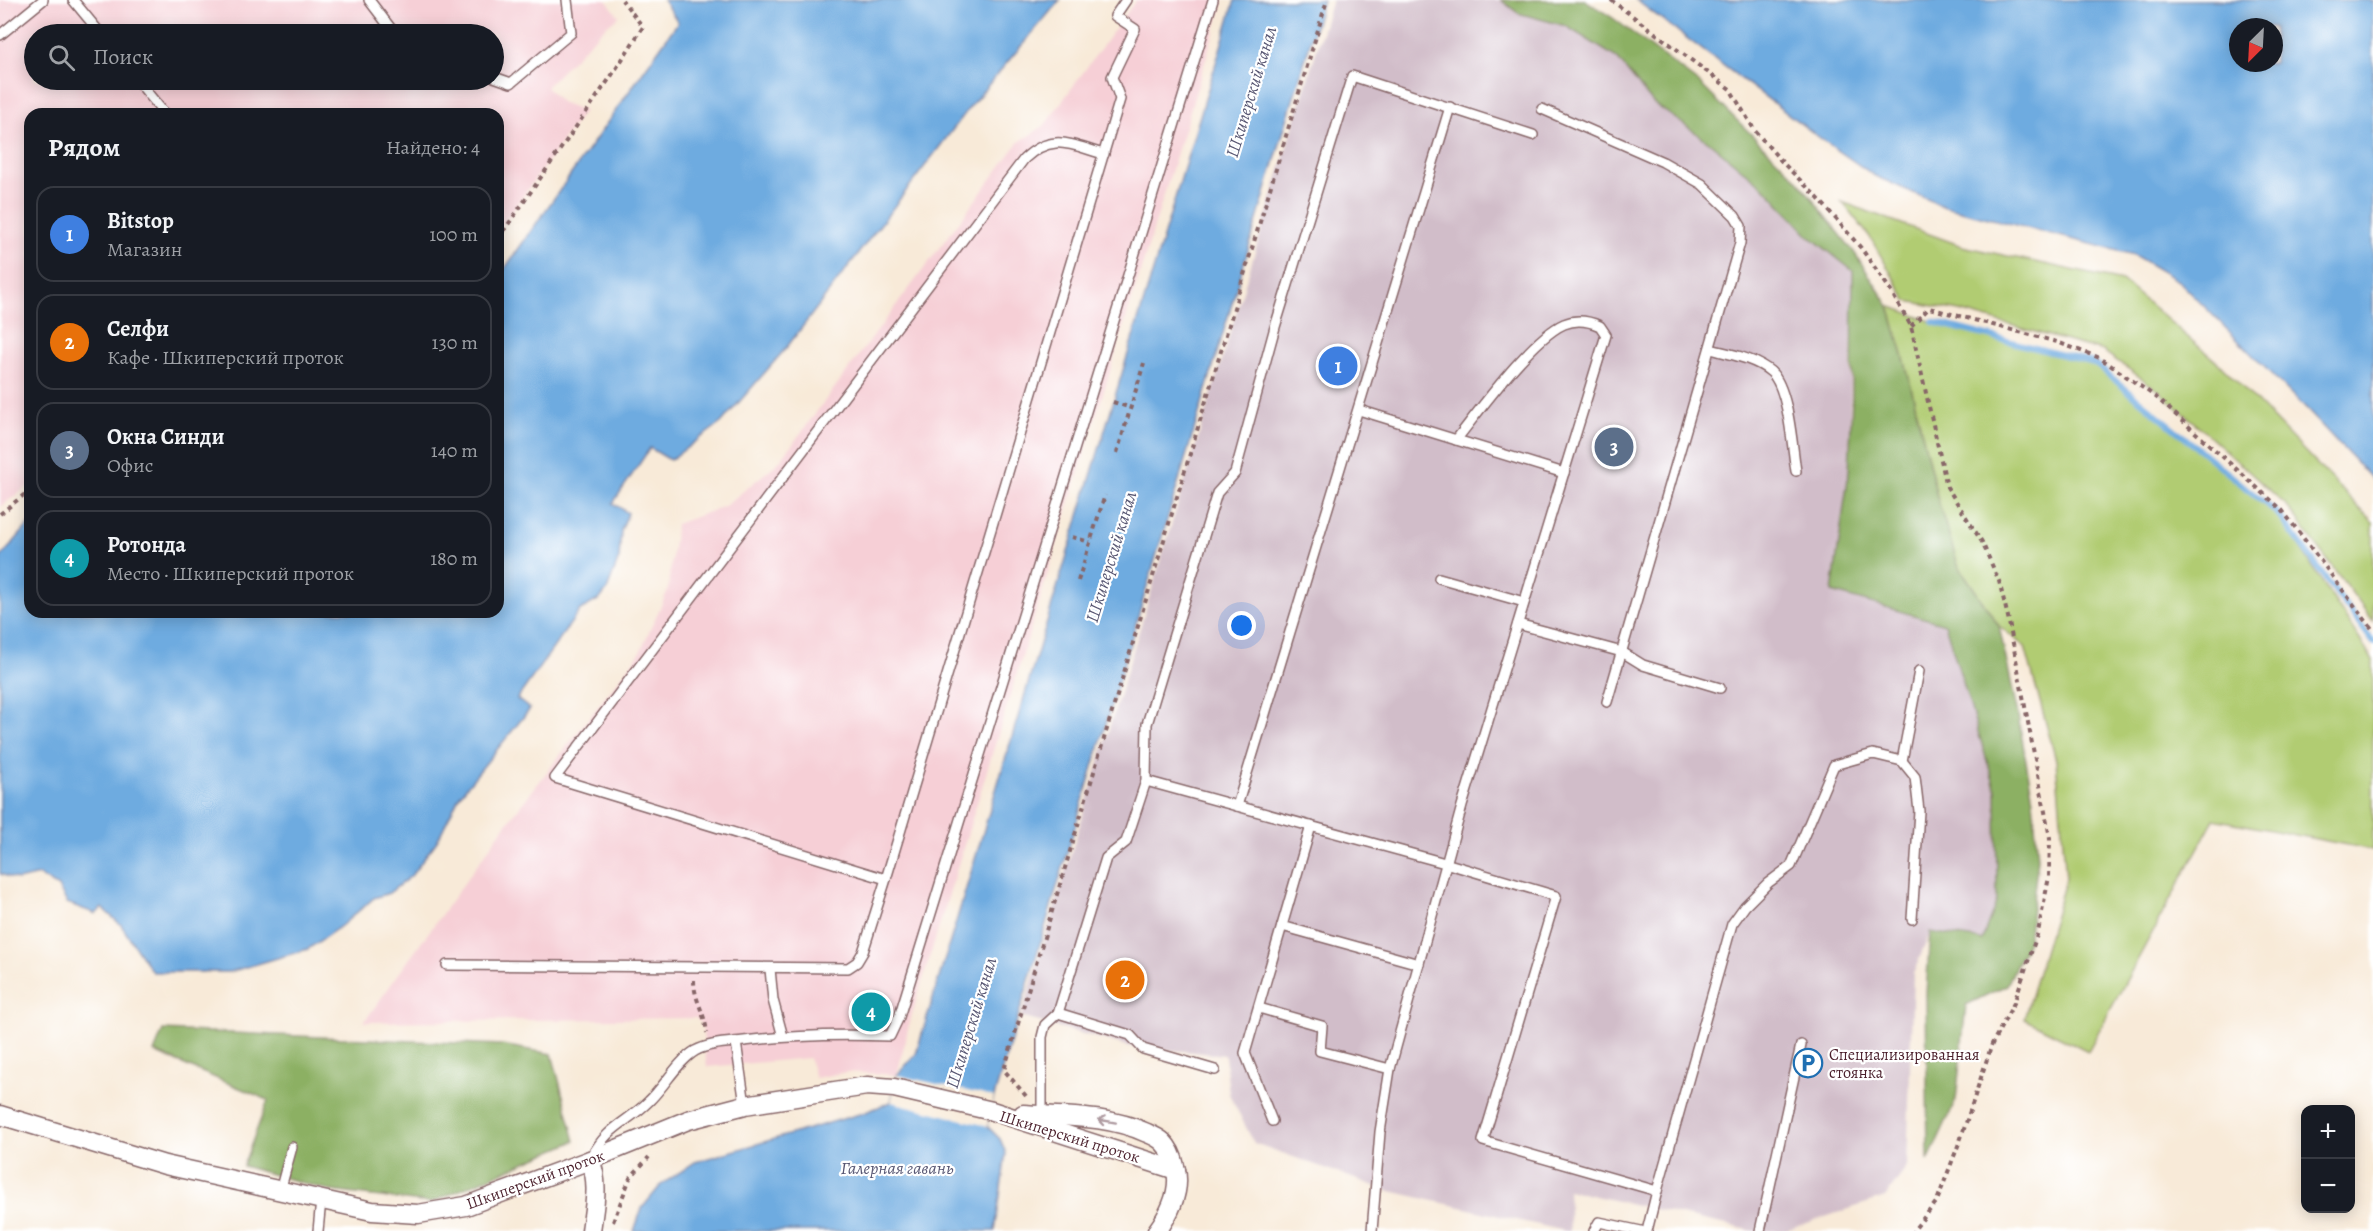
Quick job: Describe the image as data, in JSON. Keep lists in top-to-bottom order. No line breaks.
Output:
{"streets":{"street":["Шкиперский проток"]},"water":["Шкиперский канал","Галерная гавань"],"places":{"parking":["Специализированная стоянка"]},"north":"bottom left","page":{"search":"Поиск","heading":["Рядом","Найдено: 4"],"list":[{"mark":"1","name":"Bitstop","note":"Магазин","value":"100 m"},{"mark":"2","name":"Селфи","note":"Кафе · Шкиперский проток","value":"130 m"},{"mark":"3","name":"Окна Синди","note":"Офис","value":"140 m"},{"mark":"4","name":"Ротонда","note":"Место · Шкиперский проток","value":"180 m"}],"pins":["1","3","2","4"],"map_buttons":["+","−"]}}
